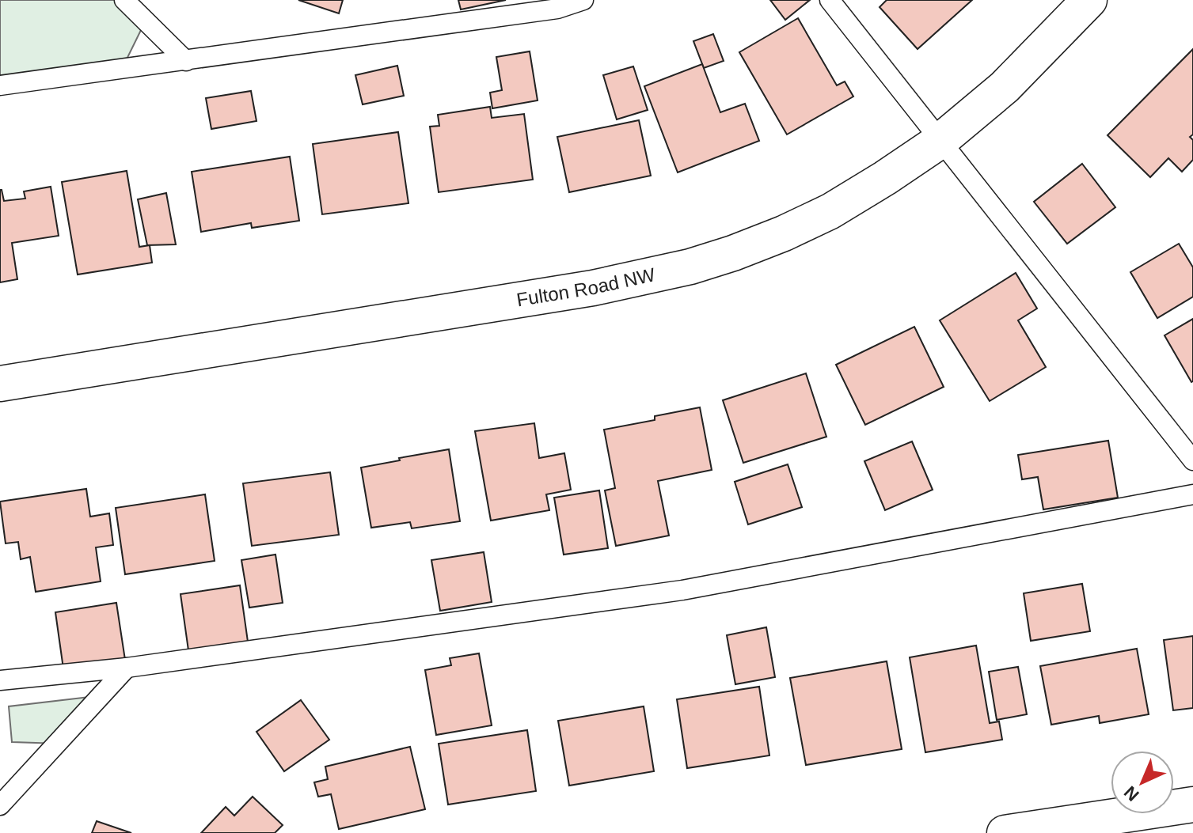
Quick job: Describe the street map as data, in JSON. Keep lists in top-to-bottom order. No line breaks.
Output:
{"streets":{"street":["Fulton Road NW"]},"north":"bottom left"}
